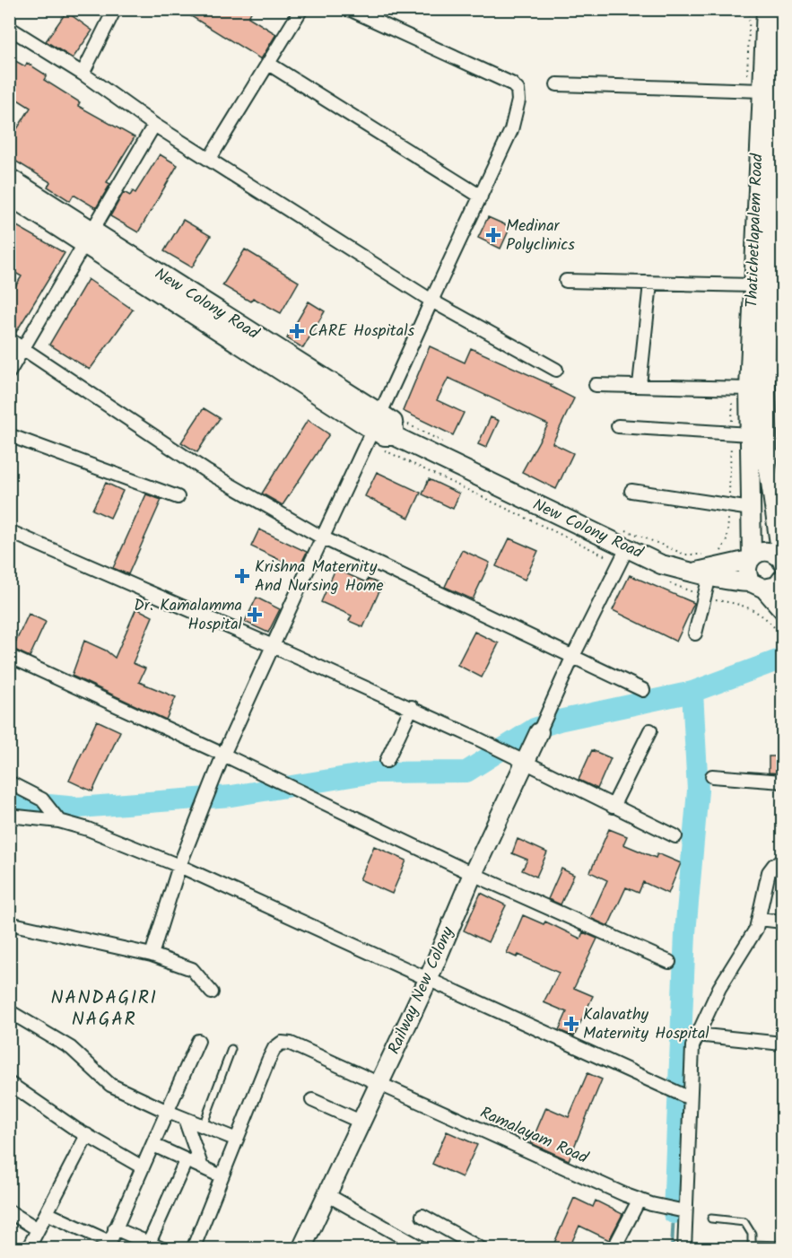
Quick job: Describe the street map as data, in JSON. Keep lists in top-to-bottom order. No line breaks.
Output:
{"streets":{"main road":["Thatichetlapalem Road","New Colony Road","Railway New Colony"],"street":["Ramalayam Road"]},"crossings":[["Railway New Colony","Ramalayam Road"]],"districts":["NANDAGIRI NAGAR"],"places":{"health":["Medinar Polyclinics","CARE Hospitals","Krishna Maternity And Nursing Home","Dr. Kamalamma Hospital","Kalavathy Maternity Hospital"]}}
